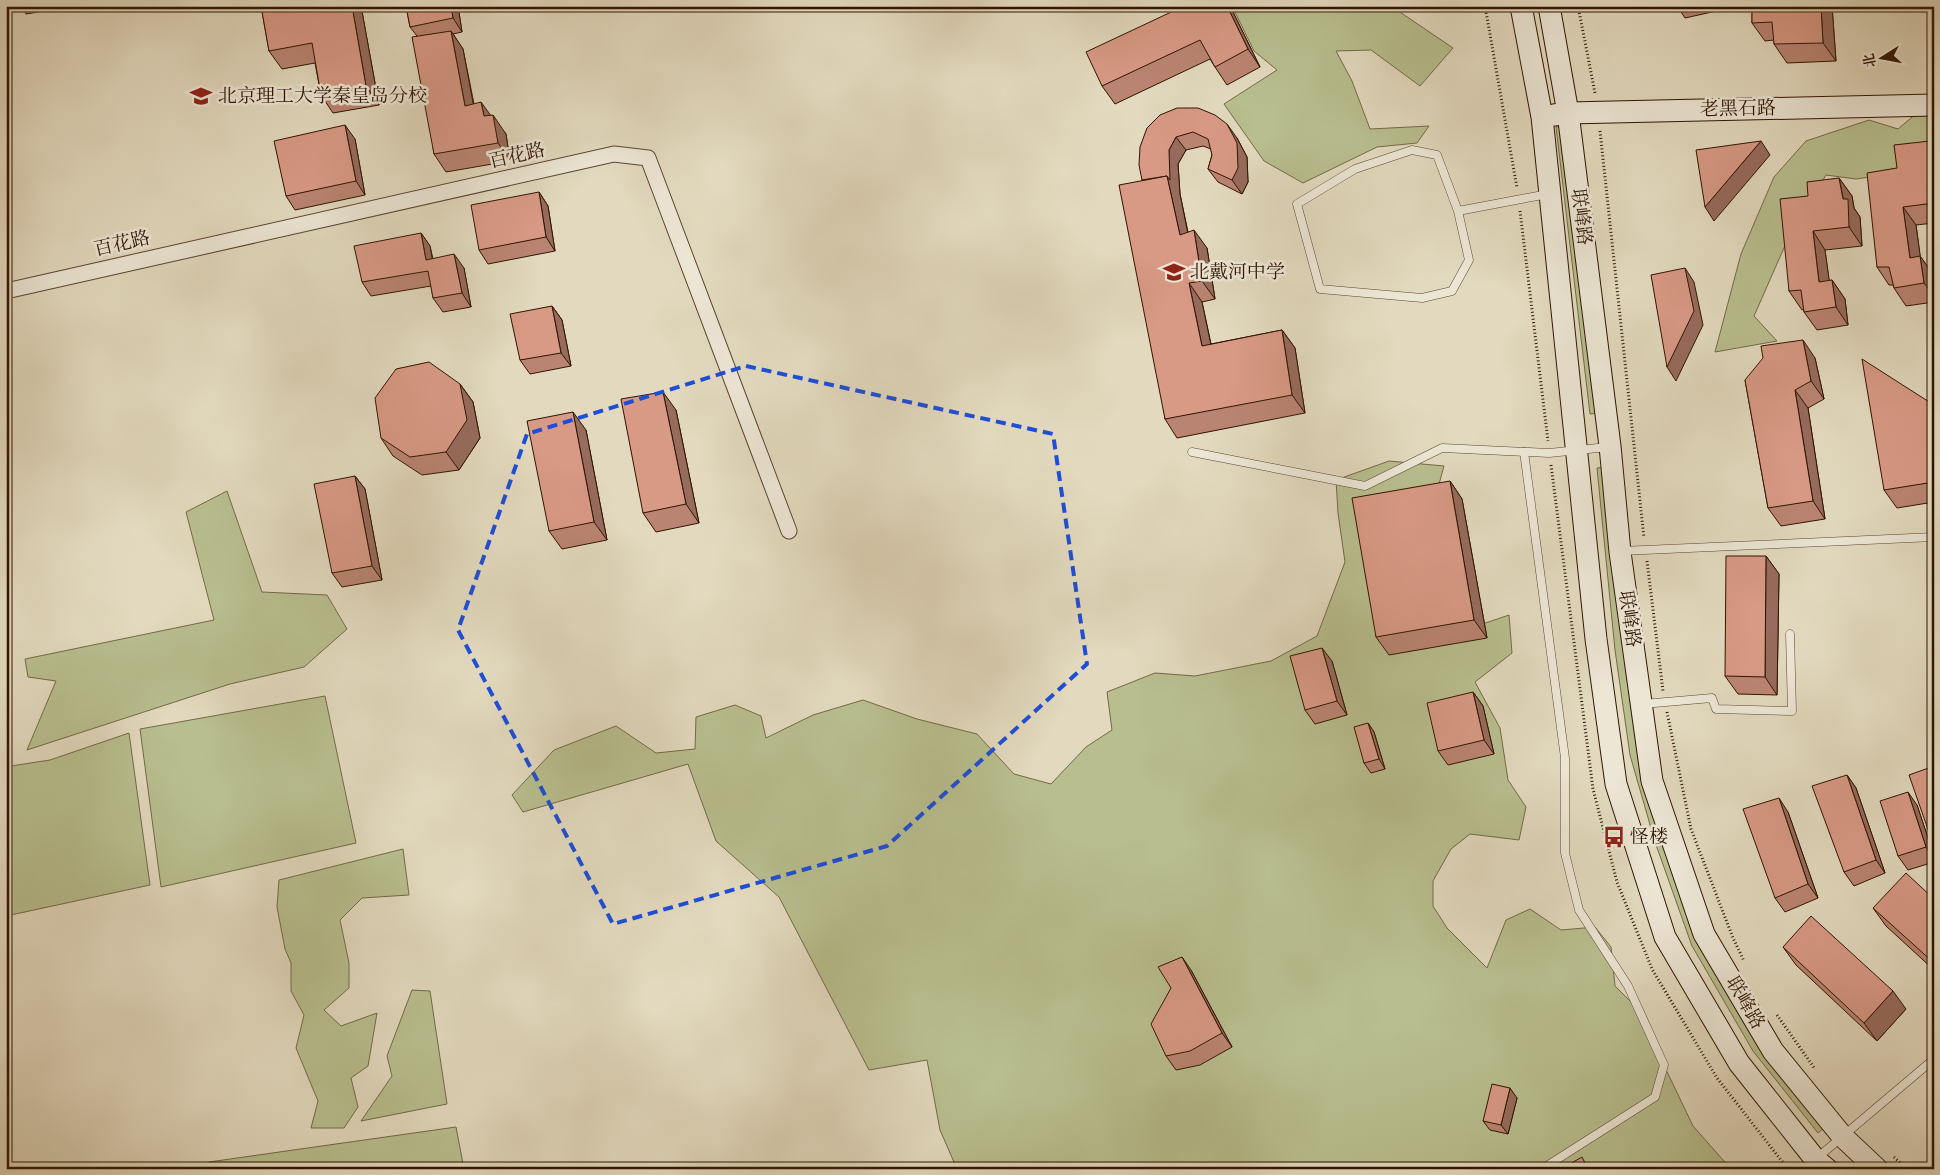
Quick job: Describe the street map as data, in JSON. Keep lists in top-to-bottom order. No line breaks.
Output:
{"streets":{"main road":["老黑石路","联峰路"],"street":["百花路"]},"crossings":[["老黑石路","联峰路"]],"places":{"school or university":["北京理工大学秦皇岛分校","北戴河中学"],"bus stop":["怪楼"]},"north":"left"}
